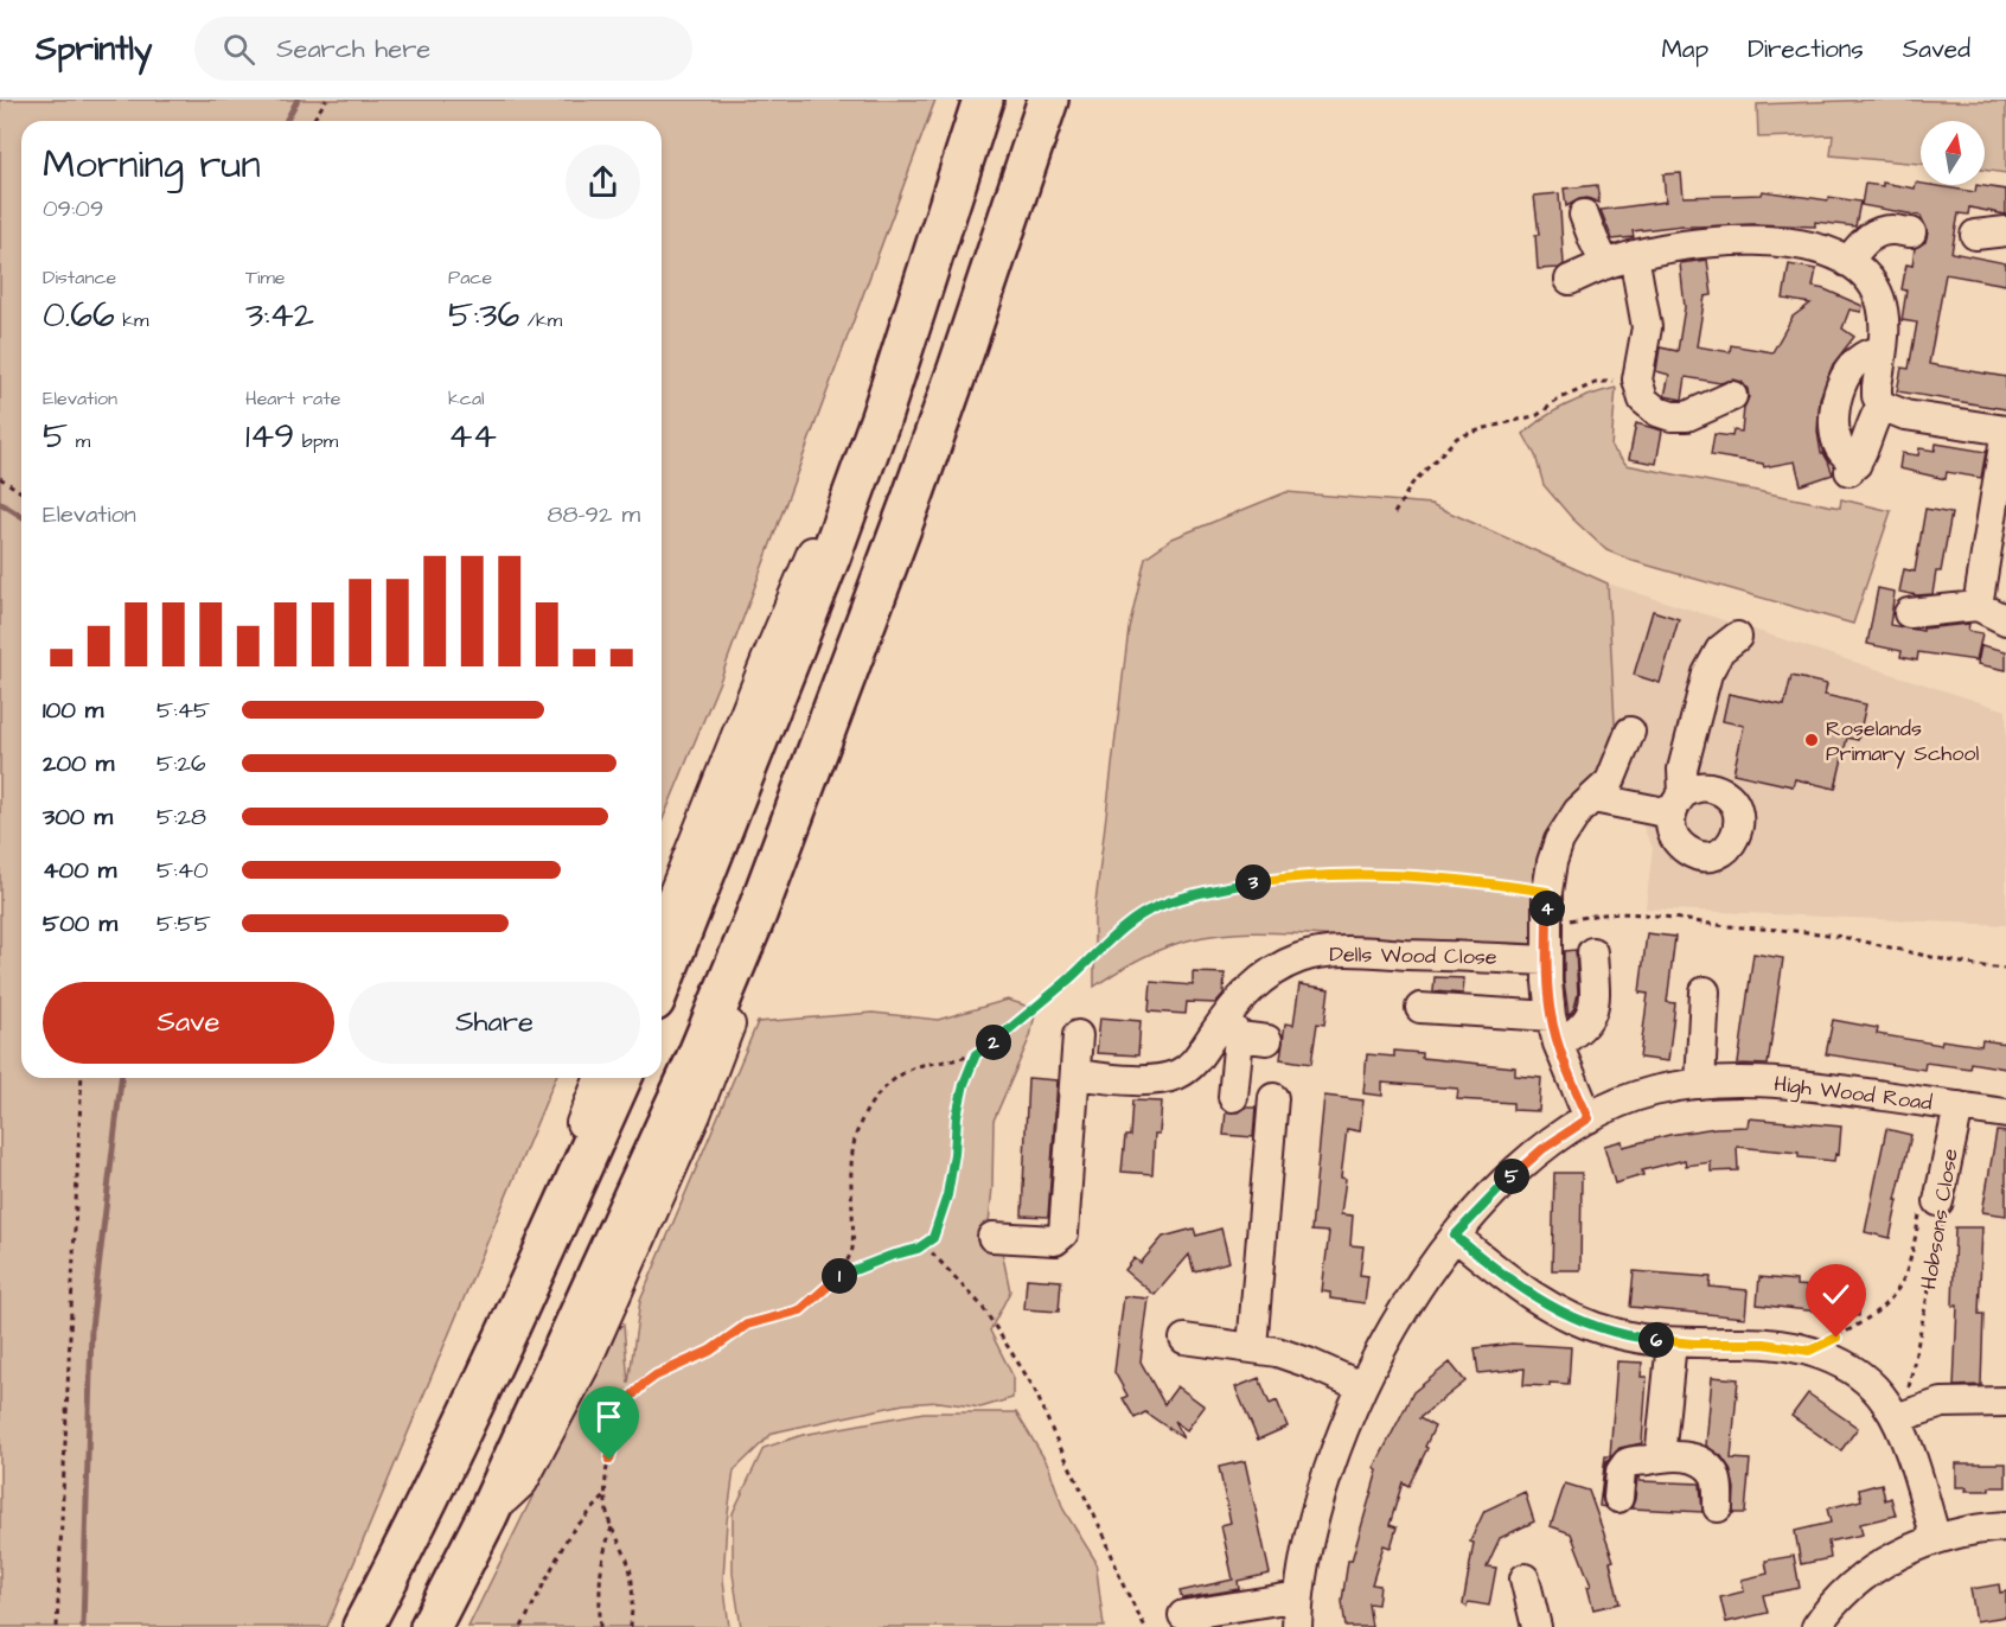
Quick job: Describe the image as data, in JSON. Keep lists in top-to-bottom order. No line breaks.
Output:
{"streets":{"street":["Dells Wood Close","High Wood Road","Hobsons Close"]},"crossings":[["High Wood Road","Hobsons Close"]],"places":["Roselands Primary School"],"north":"top","page":{"header":"Sprintly","search":"Search here","nav":["Map","Directions","Saved"],"heading":["Morning run","09:09"],"stats":[["Distance","0.66 km"],["Time","3:42"],["Pace","5:36 /km"],["Elevation","5 m"],["Heart rate","149 bpm"],["kcal","44"]],"chart":["Elevation","88–92 m"],"list":[{"name":"100 m","note":"5:45"},{"name":"200 m","note":"5:26"},{"name":"300 m","note":"5:28"},{"name":"400 m","note":"5:40"},{"name":"500 m","note":"5:55"}],"pins":["3","4","2","5","1","6"],"buttons":["Save","Share"]}}
